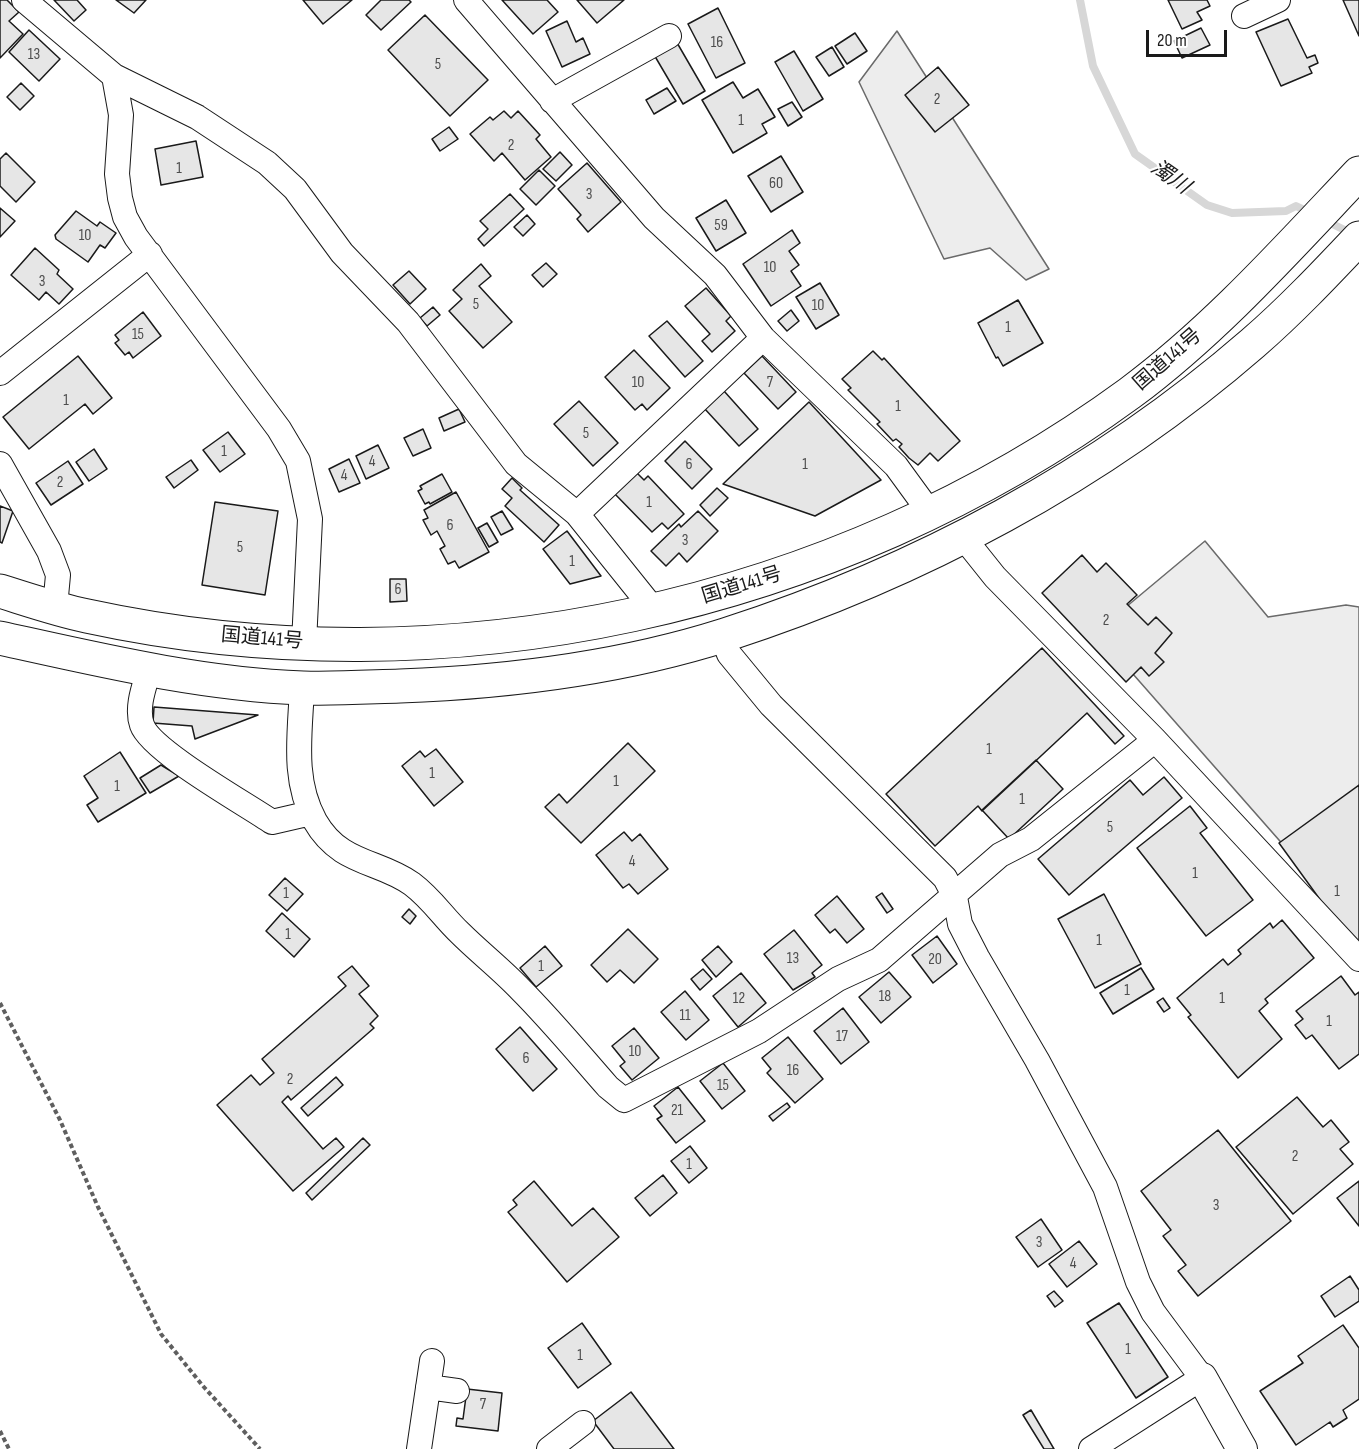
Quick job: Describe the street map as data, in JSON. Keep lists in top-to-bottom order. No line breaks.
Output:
{"streets":{"highway":["国道141号"]},"water":["濁川"],"house_numbers":["16","13","5","2","1","2","1","60","3","59","10","10","3","5","10","1","15","10","7","1","1","5","1","4","6","1","4","2","1","6","3","5","1","6","2","1","1","1","1","1","5","4","1","1","1","1","1","13","20","1","1","18","12","1","11","1","17","10","6","16","2","15","21","2","1","3","3","4","1","1","7"],"scale_bar":"20 m"}
